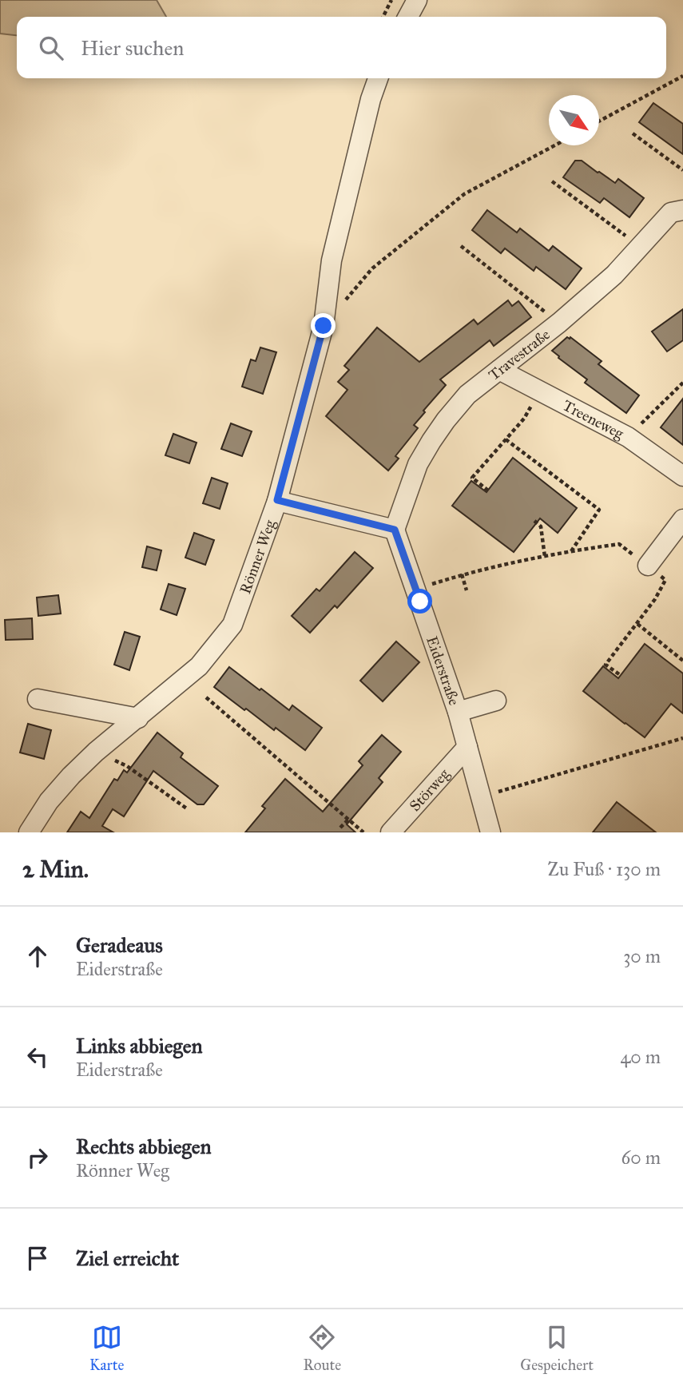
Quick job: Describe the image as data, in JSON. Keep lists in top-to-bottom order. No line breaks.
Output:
{"streets":{"street":["Travestraße","Treeneweg","Rönner Weg","Eiderstraße","Störweg"]},"crossings":[["Travestraße","Treeneweg"],["Travestraße","Eiderstraße"],["Eiderstraße","Störweg"]],"north":"bottom right","page":{"search":"Hier suchen","heading":["2 Min.","Zu Fuß · 130 m"],"list":[["Geradeaus","Eiderstraße","30 m"],["Links abbiegen","Eiderstraße","40 m"],["Rechts abbiegen","Rönner Weg","60 m"],"Ziel erreicht"],"nav":["Karte","Route","Gespeichert"]}}
